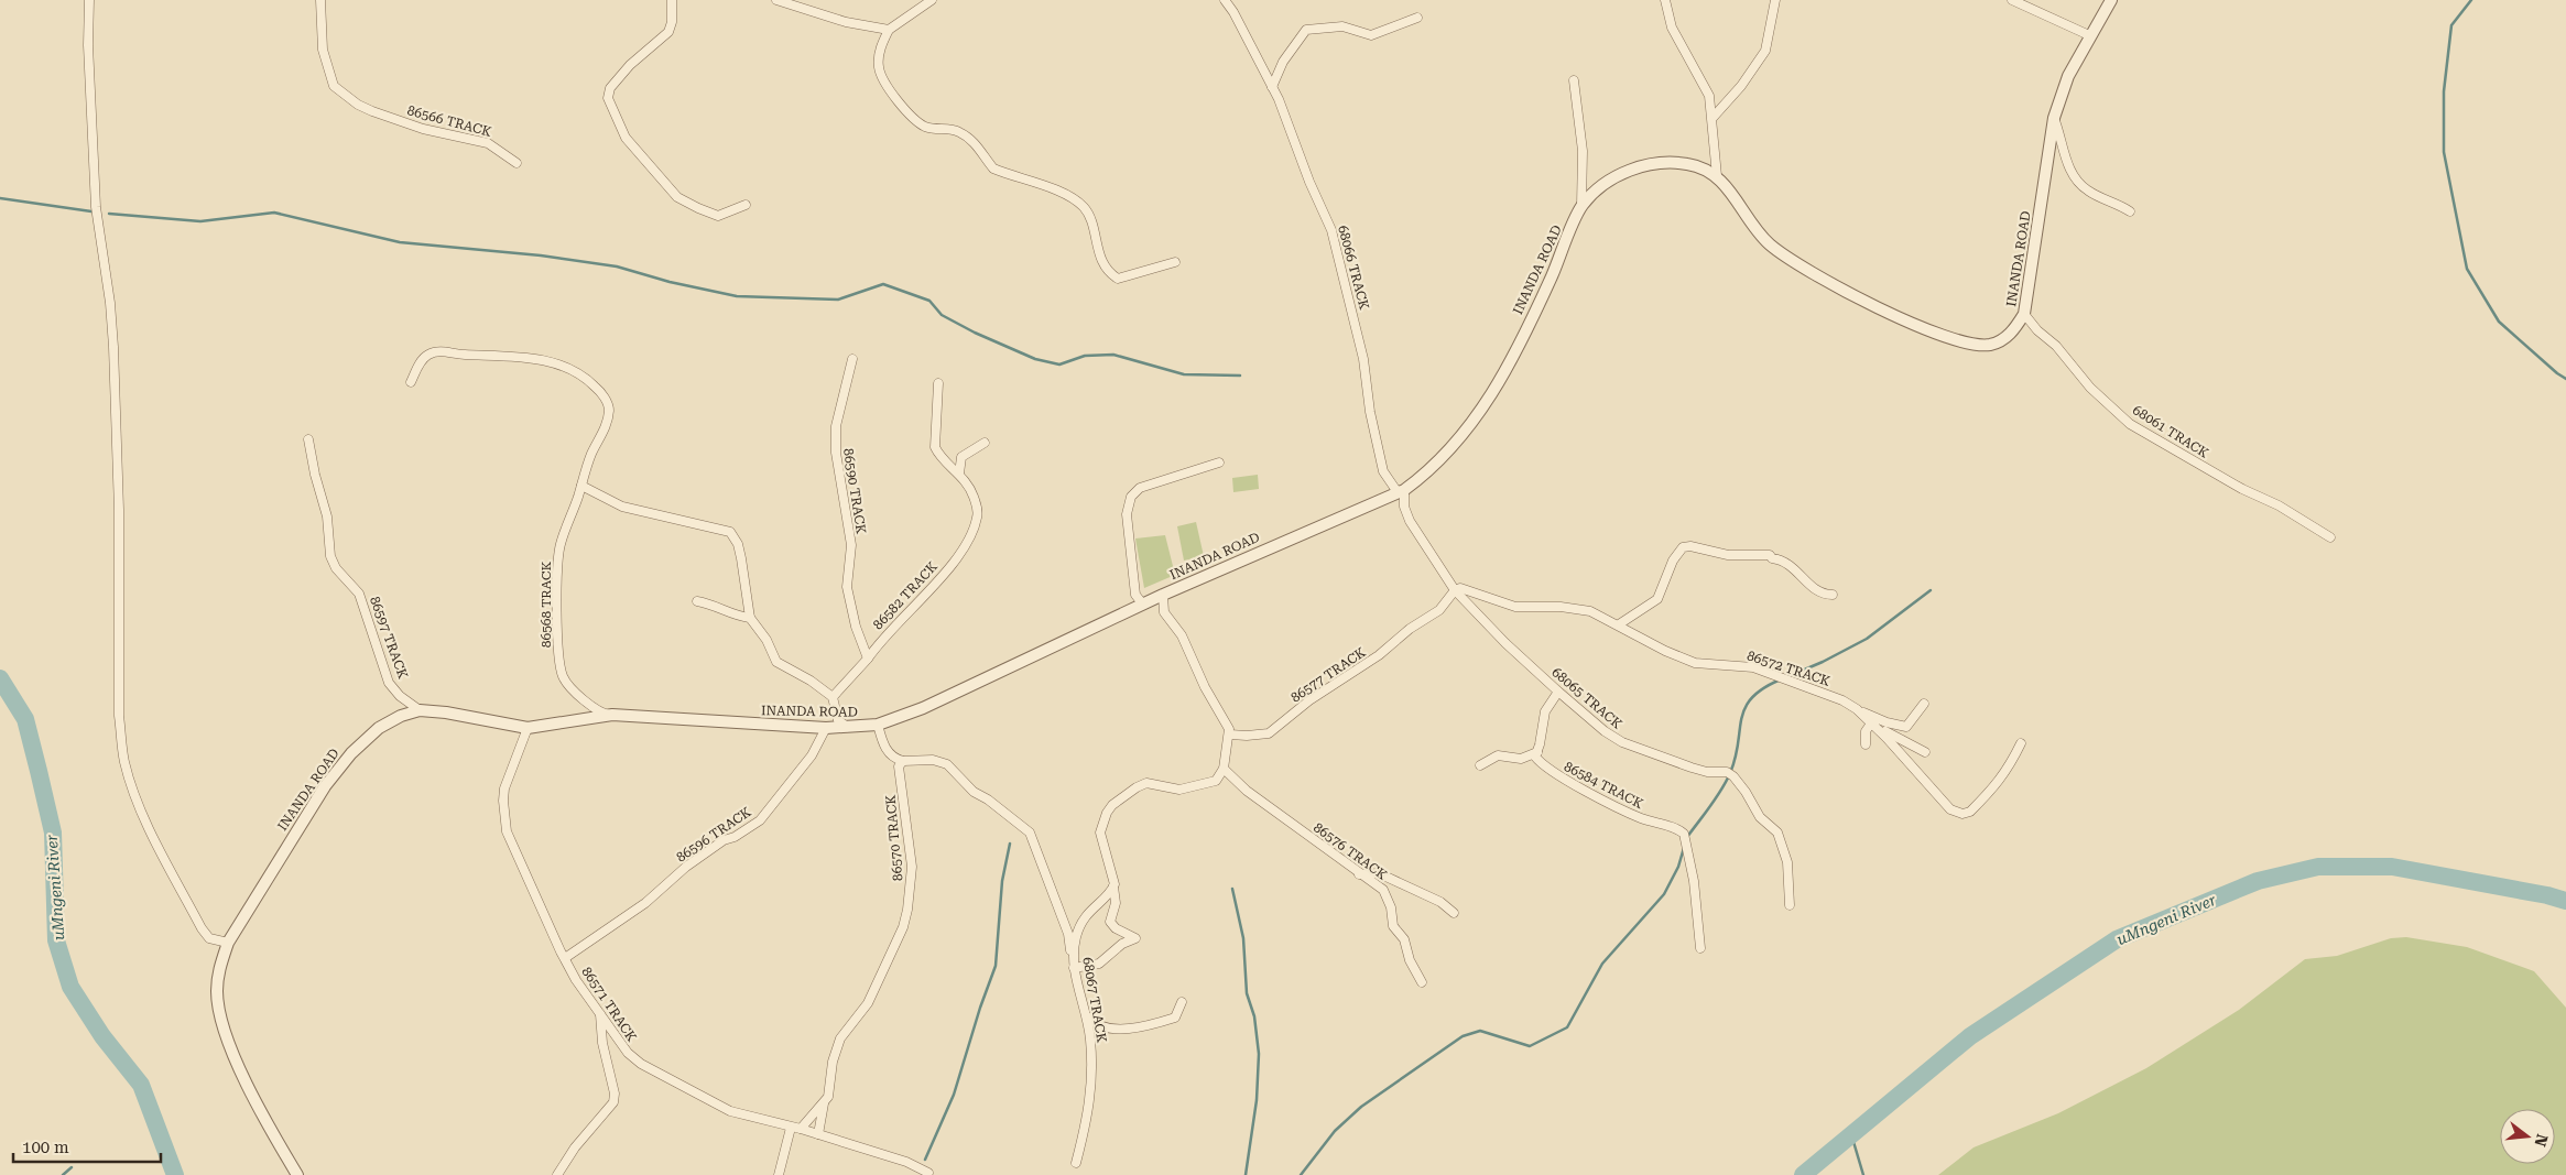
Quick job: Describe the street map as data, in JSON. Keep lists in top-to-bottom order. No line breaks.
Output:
{"streets":{"street":["86566 TRACK","INANDA ROAD","68066 TRACK","68061 TRACK","86590 TRACK","86582 TRACK","86568 TRACK","86597 TRACK","86572 TRACK","86577 TRACK","68065 TRACK","86584 TRACK","86596 TRACK","86570 TRACK","86576 TRACK","68067 TRACK","86571 TRACK"]},"crossings":[["INANDA ROAD","68066 TRACK"],["INANDA ROAD","68061 TRACK"],["INANDA ROAD","86568 TRACK"],["INANDA ROAD","86597 TRACK"],["INANDA ROAD","68065 TRACK"],["INANDA ROAD","86596 TRACK"],["INANDA ROAD","86571 TRACK"],["68066 TRACK","68065 TRACK"],["86590 TRACK","86582 TRACK"],["86572 TRACK","86577 TRACK"],["86572 TRACK","68065 TRACK"],["86577 TRACK","68065 TRACK"],["86596 TRACK","86571 TRACK"],["86570 TRACK","86571 TRACK"]],"water":["uMngeni River"],"scale_bar":"100 m","north":"right"}
